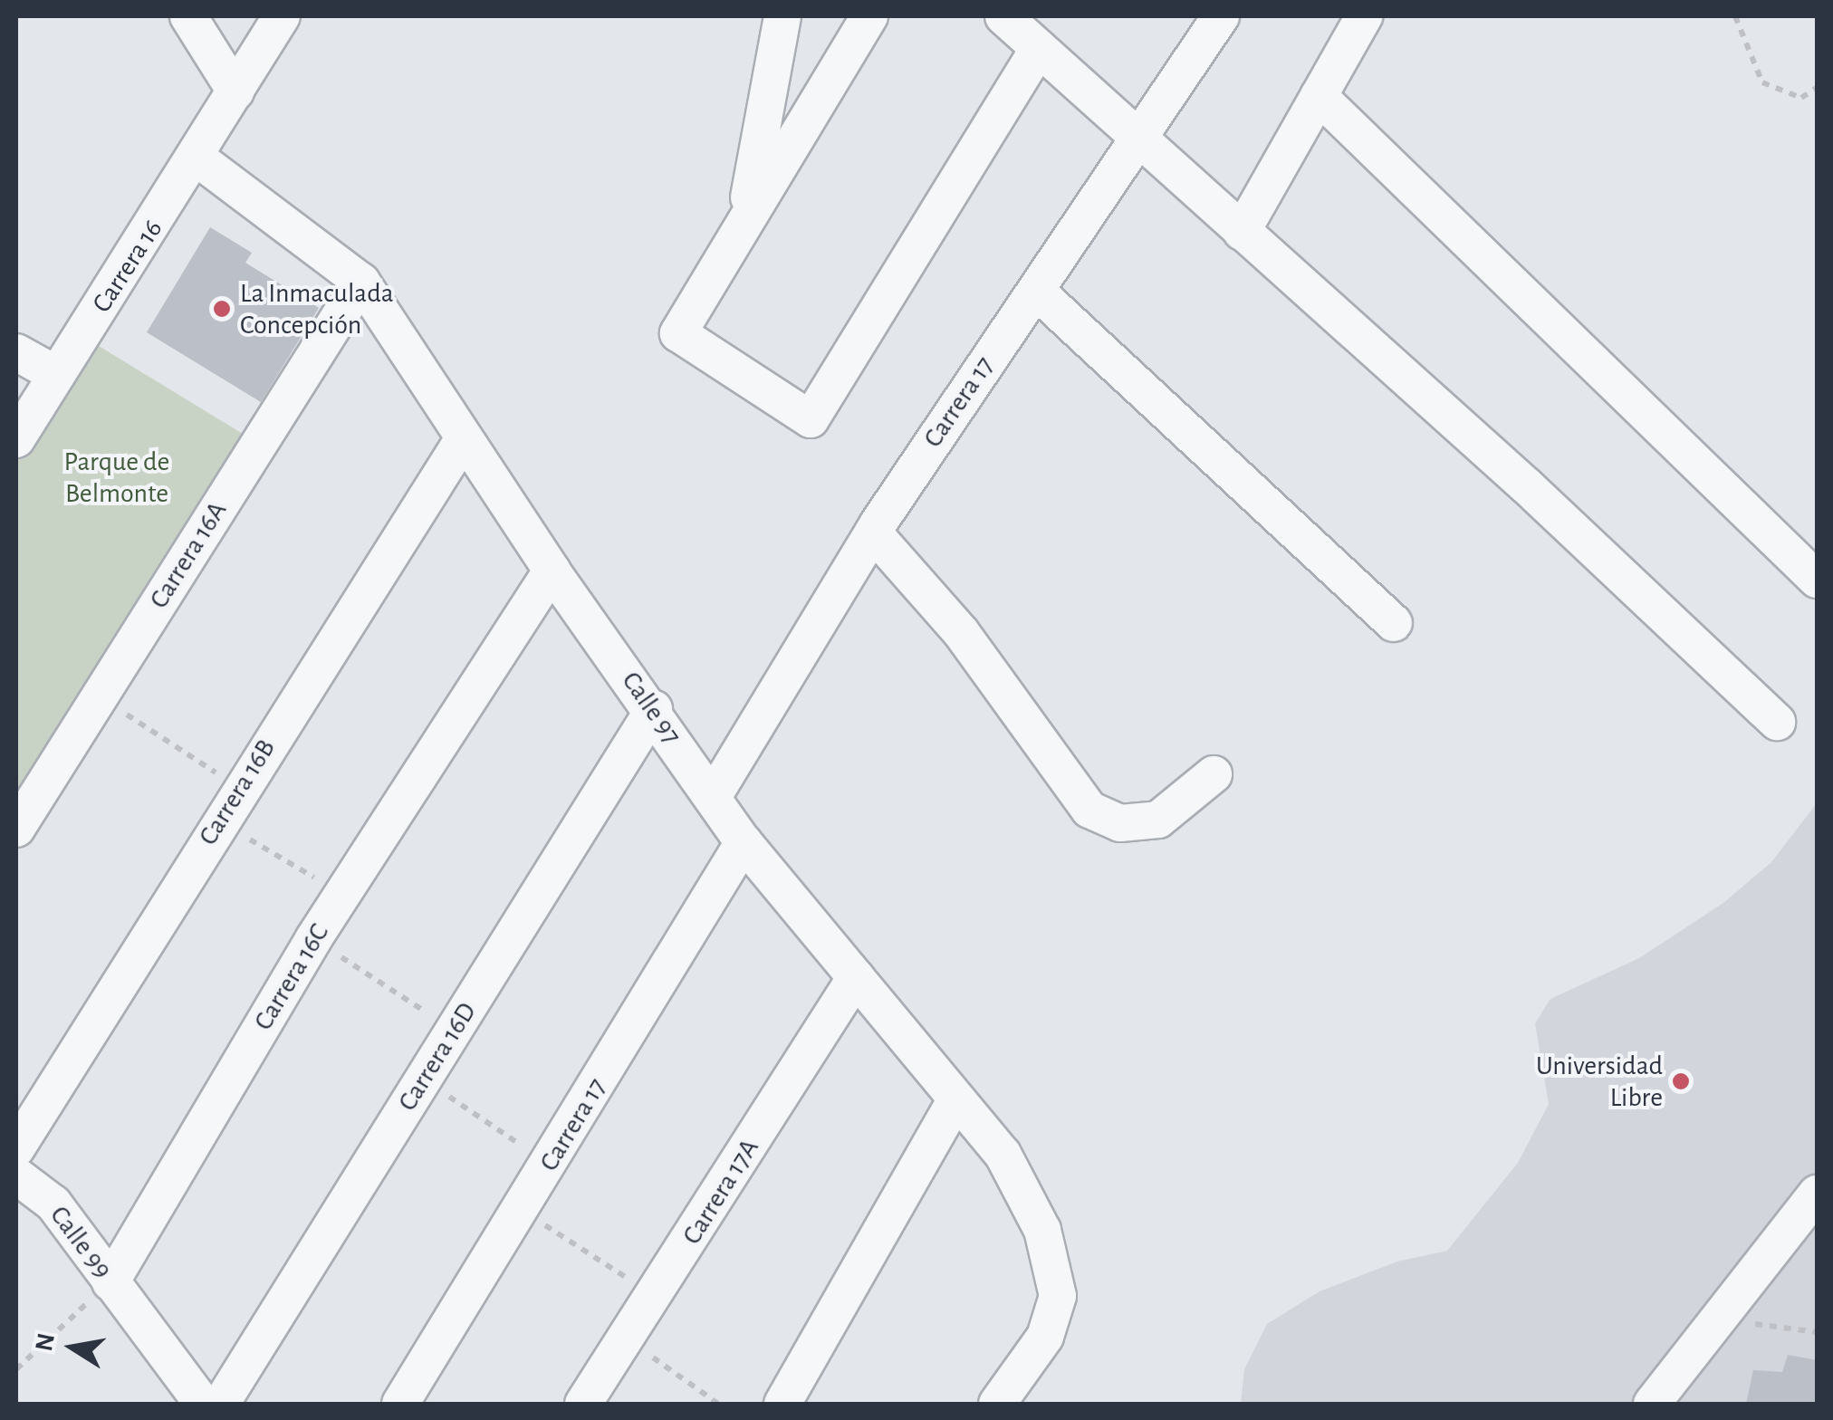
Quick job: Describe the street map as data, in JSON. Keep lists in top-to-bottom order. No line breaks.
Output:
{"streets":{"street":["Carrera 16","Carrera 17","Carrera 16A","Calle 97","Carrera 16B","Carrera 16C","Carrera 16D","Carrera 17A","Calle 99"]},"crossings":[["Carrera 16","Calle 97"],["Carrera 17","Calle 97"],["Carrera 16A","Calle 97"],["Calle 97","Carrera 16B"],["Calle 97","Carrera 16C"],["Calle 97","Carrera 16D"],["Calle 97","Carrera 17A"],["Carrera 16C","Calle 99"]],"parks":["Parque de Belmonte"],"places":["La Inmaculada Concepción","Universidad Libre"],"north":"left"}
